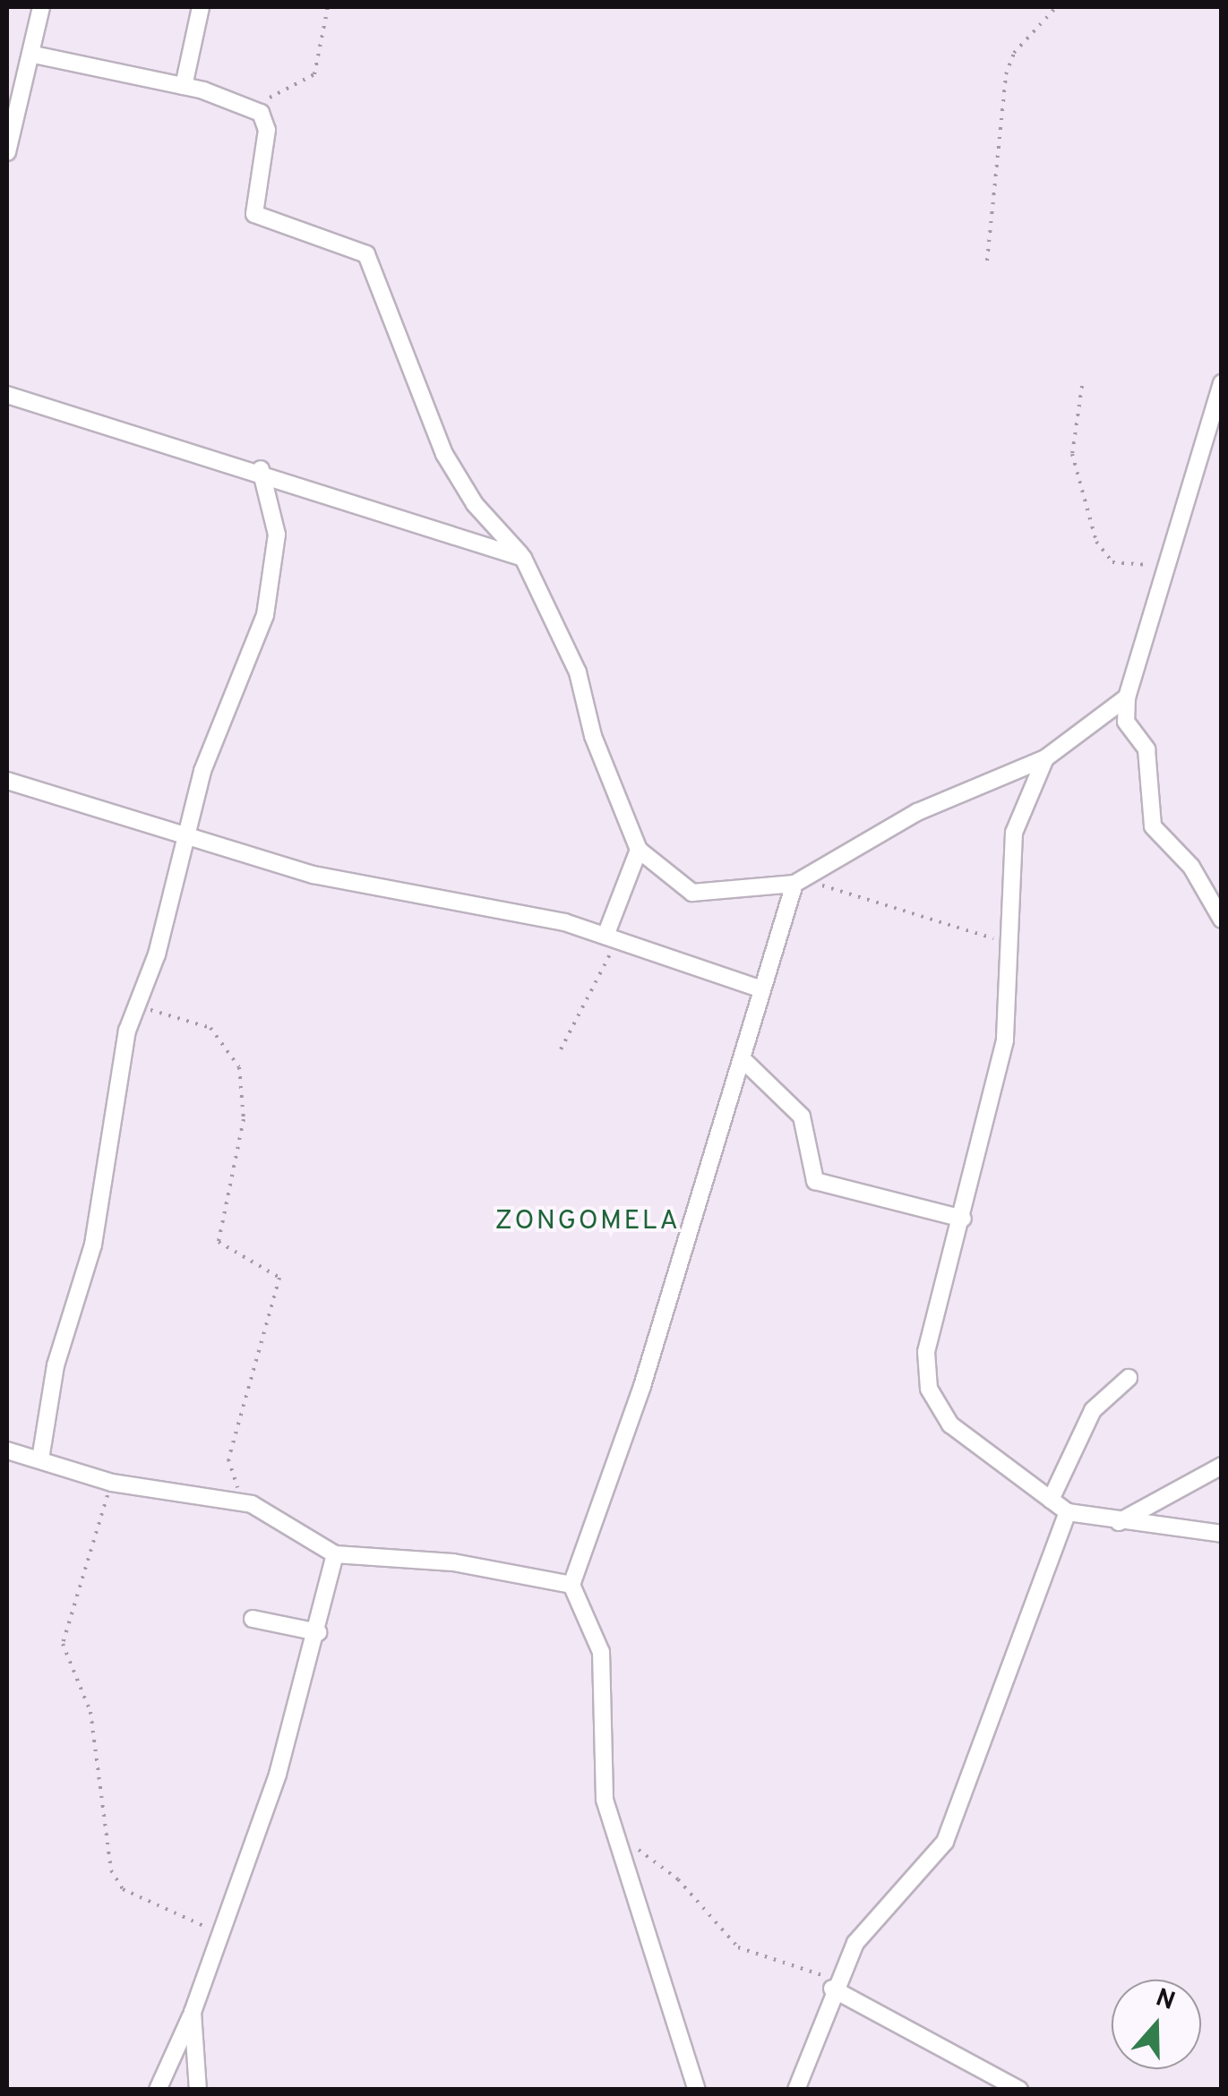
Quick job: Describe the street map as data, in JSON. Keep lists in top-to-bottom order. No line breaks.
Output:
{"districts":["ZONGOMELA"],"north":"top"}
